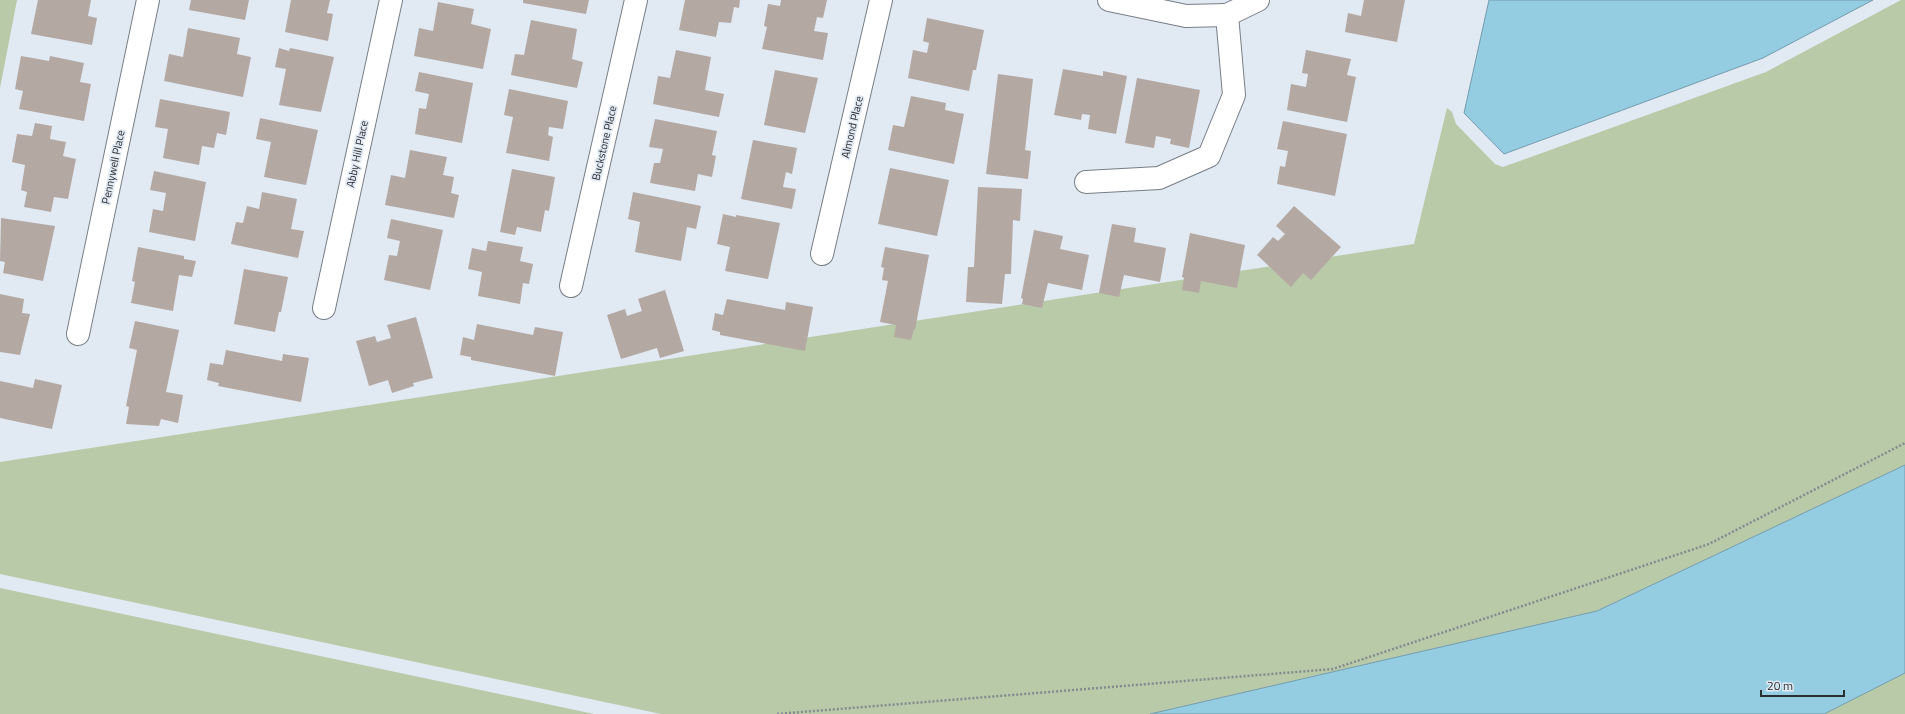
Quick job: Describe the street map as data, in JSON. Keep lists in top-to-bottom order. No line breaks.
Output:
{"streets":{"street":["Almond Place","Buckstone Place","Abby Hill Place","Pennywell Place"]},"scale_bar":"20 m"}
